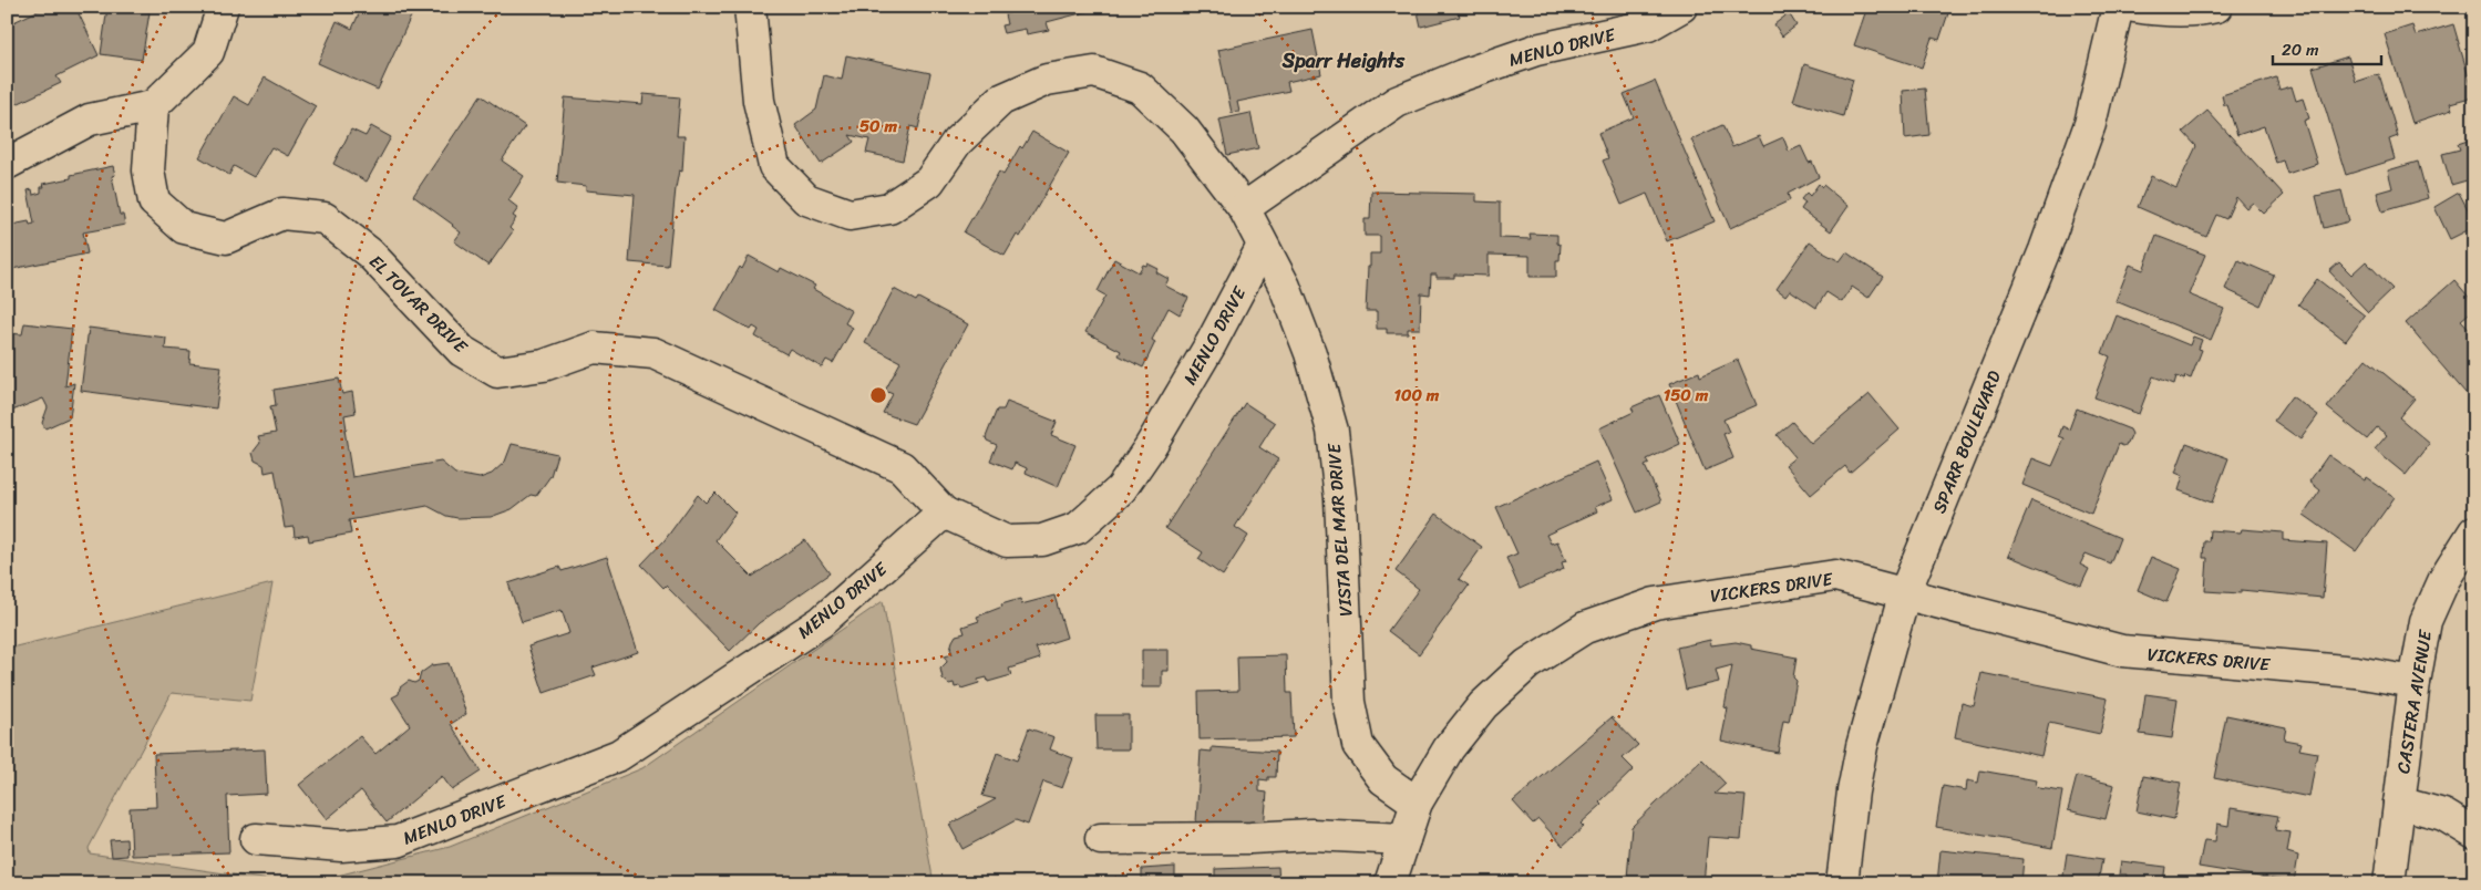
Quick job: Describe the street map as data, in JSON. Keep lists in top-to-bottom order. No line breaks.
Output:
{"streets":{"street":["MENLO DRIVE","EL TOVAR DRIVE","SPARR BOULEVARD","VISTA DEL MAR DRIVE","VICKERS DRIVE","CASTERA AVENUE"]},"crossings":[["MENLO DRIVE","EL TOVAR DRIVE"],["MENLO DRIVE","VISTA DEL MAR DRIVE"],["SPARR BOULEVARD","VICKERS DRIVE"],["VISTA DEL MAR DRIVE","VICKERS DRIVE"],["VICKERS DRIVE","CASTERA AVENUE"]],"districts":["Sparr Heights"],"scale_bar":"20 m","rings":["50 m","100 m","150 m"]}
